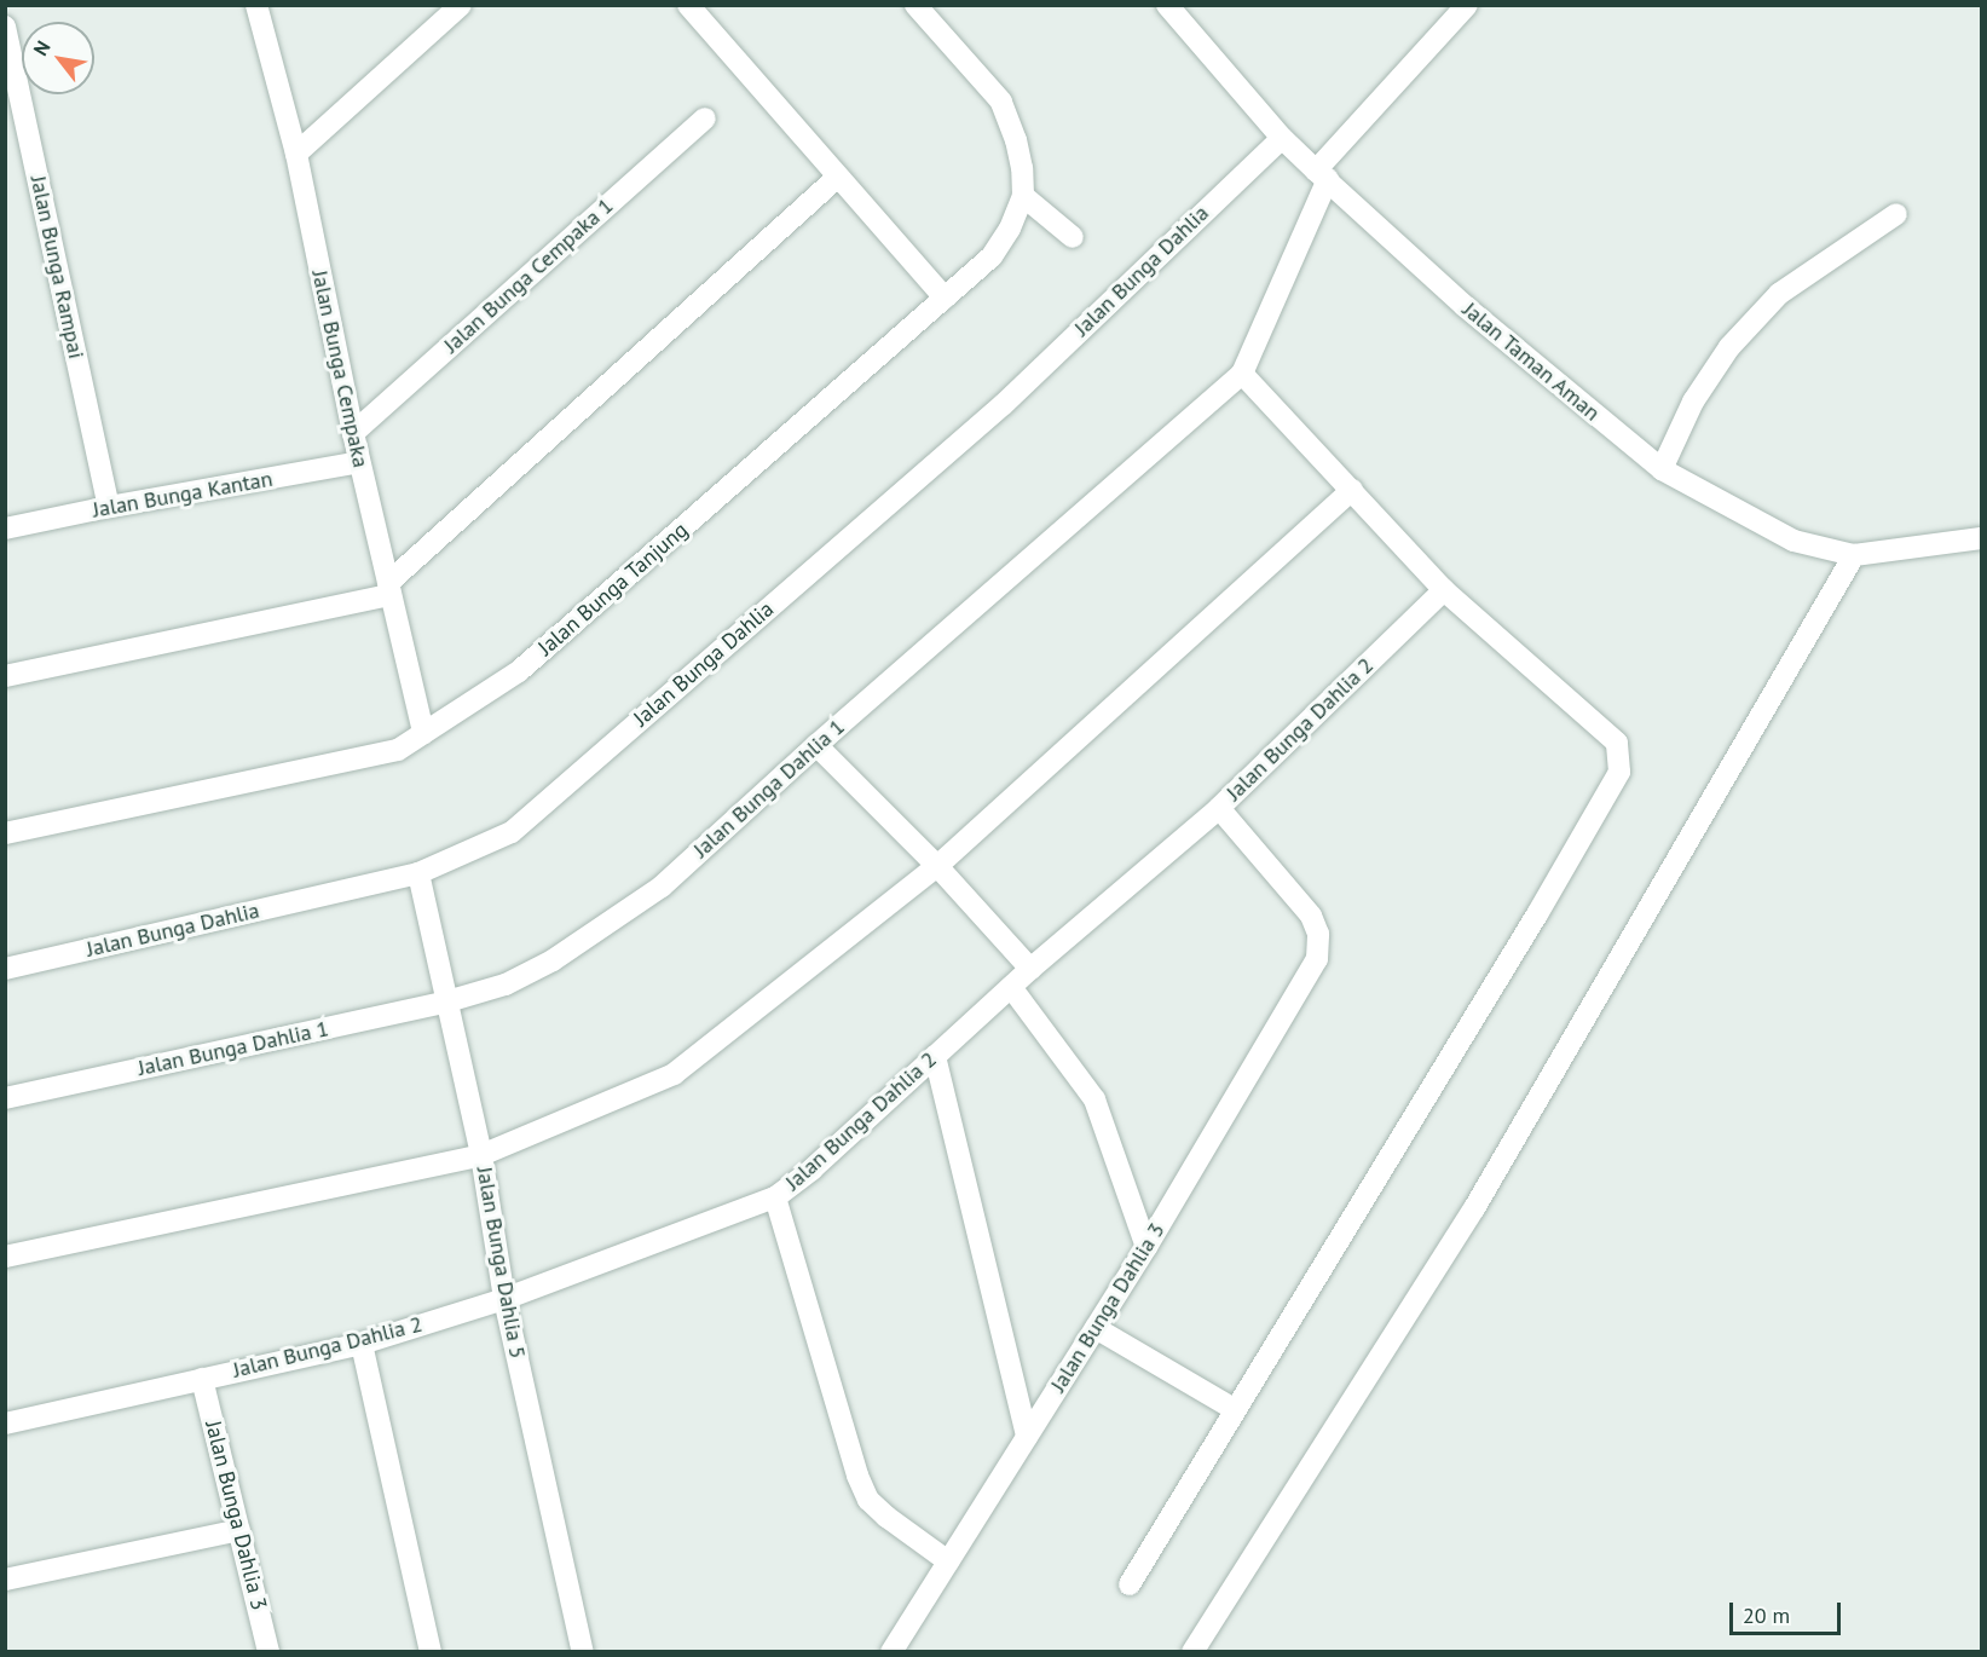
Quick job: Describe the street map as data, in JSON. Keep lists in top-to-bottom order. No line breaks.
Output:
{"streets":{"street":["Jalan Bunga Rampai","Jalan Bunga Dahlia","Jalan Bunga Cempaka 1","Jalan Taman Aman","Jalan Bunga Cempaka","Jalan Bunga Kantan","Jalan Bunga Tanjung","Jalan Bunga Dahlia 2","Jalan Bunga Dahlia 1","Jalan Bunga Dahlia 5","Jalan Bunga Dahlia 3"]},"crossings":[["Jalan Bunga Rampai","Jalan Bunga Kantan"],["Jalan Bunga Dahlia","Jalan Taman Aman"],["Jalan Bunga Dahlia","Jalan Bunga Dahlia 5"],["Jalan Bunga Cempaka 1","Jalan Bunga Cempaka"],["Jalan Taman Aman","Jalan Bunga Dahlia 1"],["Jalan Bunga Cempaka","Jalan Bunga Kantan"],["Jalan Bunga Cempaka","Jalan Bunga Tanjung"],["Jalan Bunga Dahlia 2","Jalan Bunga Dahlia 5"],["Jalan Bunga Dahlia 2","Jalan Bunga Dahlia 3"],["Jalan Bunga Dahlia 1","Jalan Bunga Dahlia 5"]],"scale_bar":"20 m","north":"top left"}
